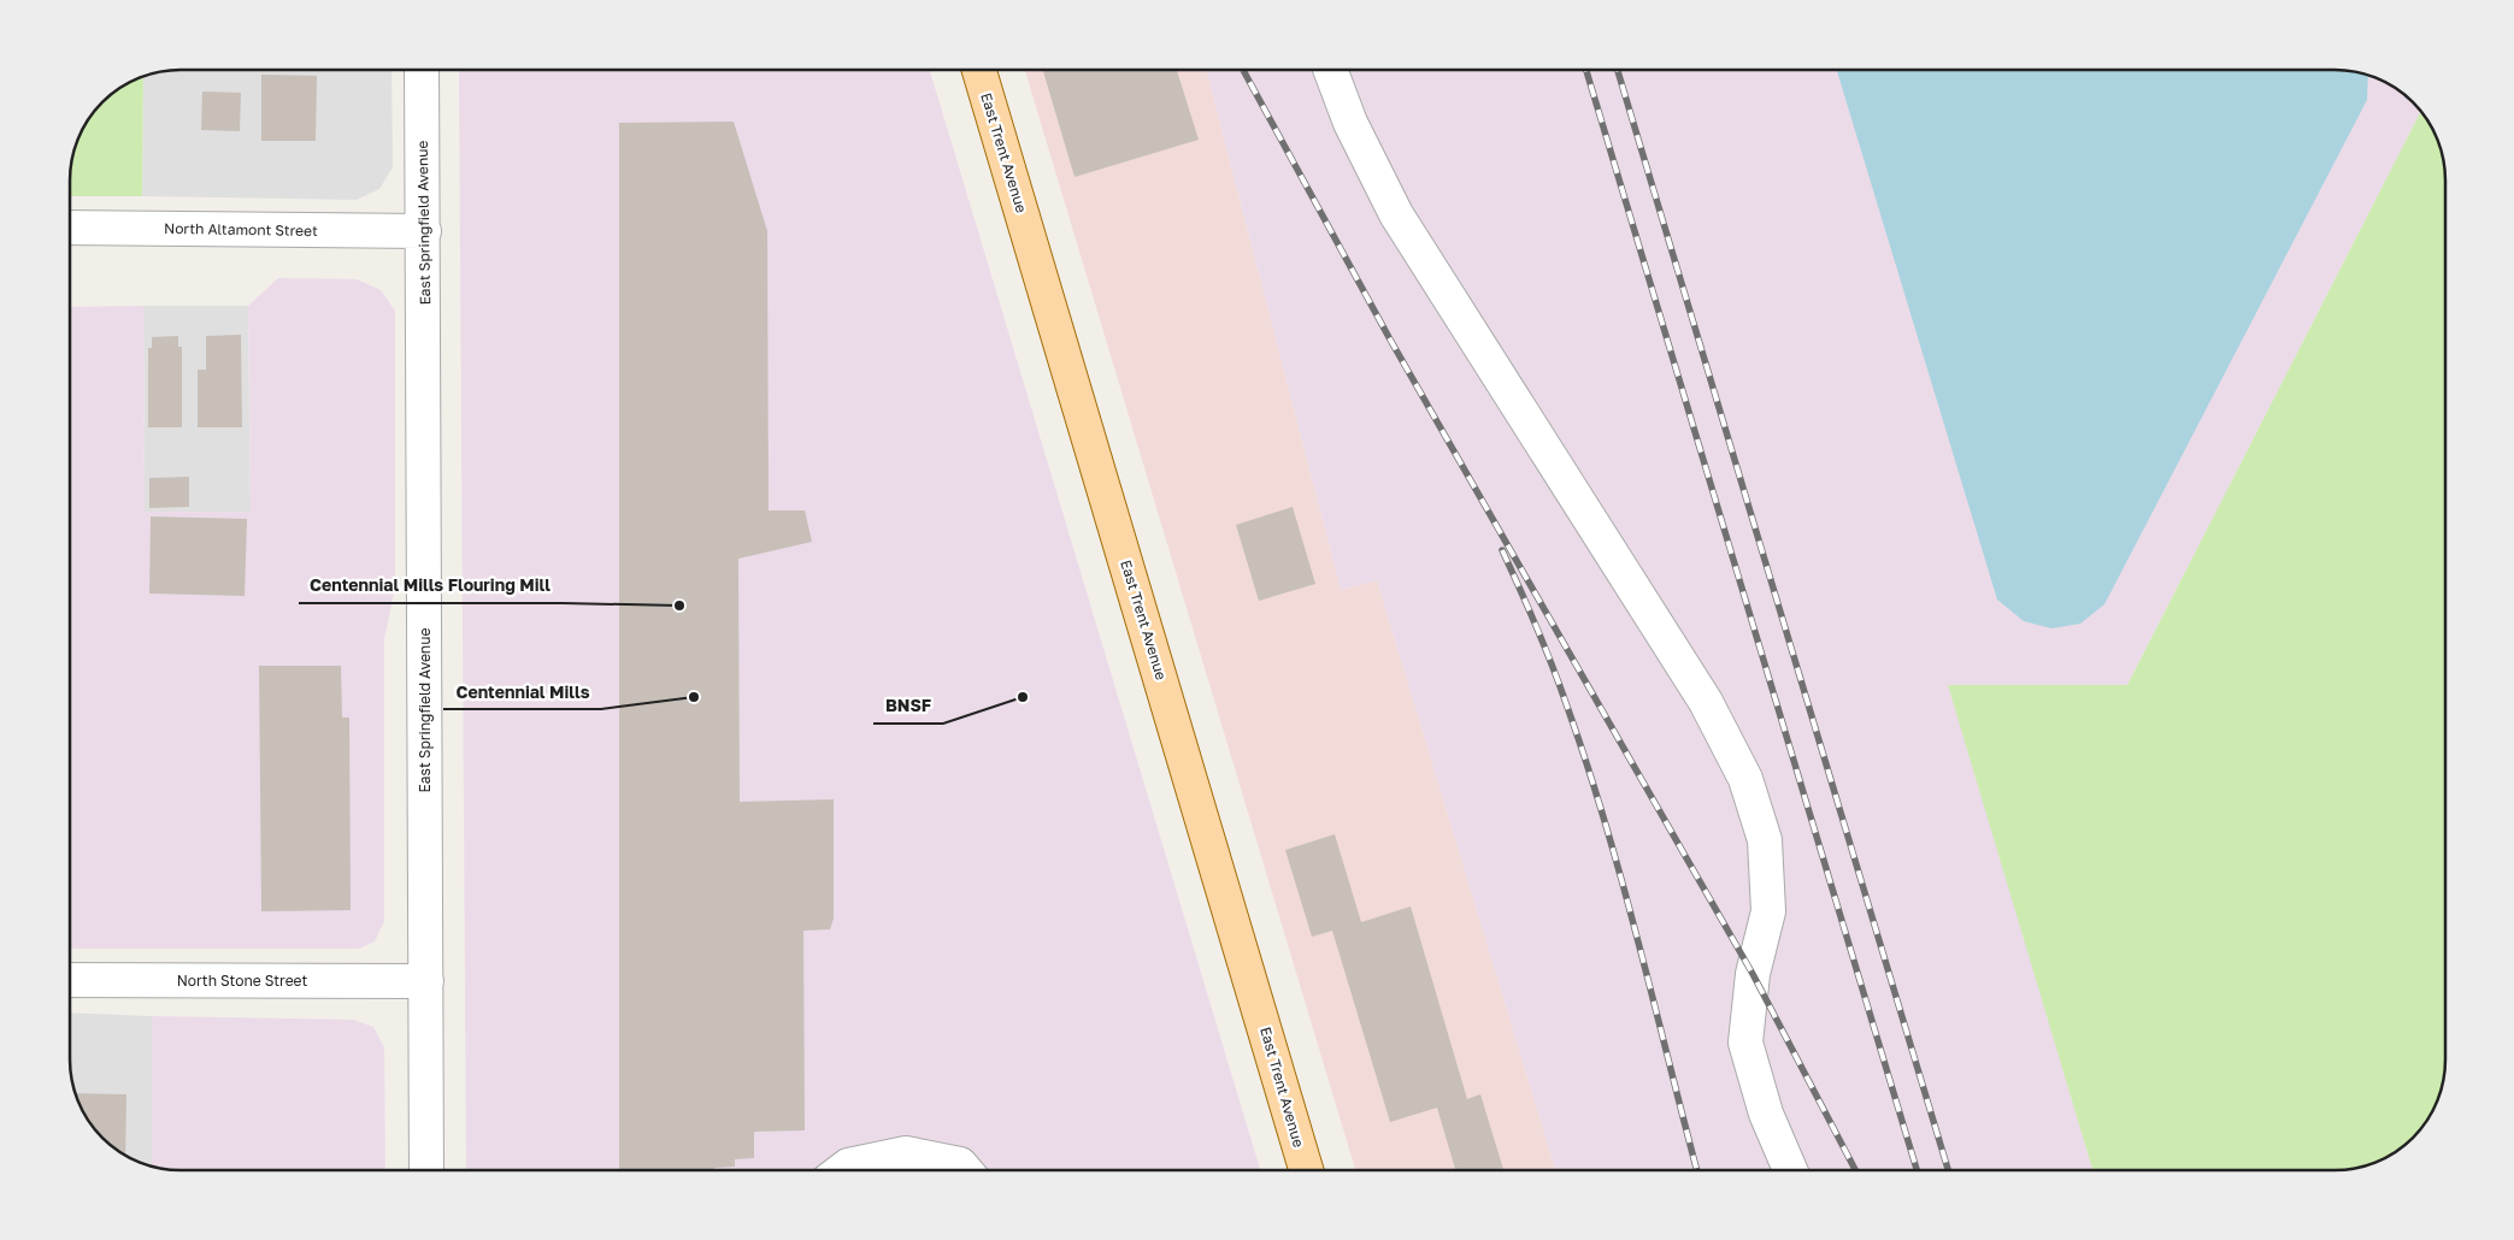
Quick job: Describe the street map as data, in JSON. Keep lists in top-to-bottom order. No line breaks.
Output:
{"streets":{"main road":["East Trent Avenue"],"street":["East Springfield Avenue","North Altamont Street","North Stone Street"]},"crossings":[["East Springfield Avenue","North Altamont Street"],["East Springfield Avenue","North Stone Street"]],"places":["Centennial Mills Flouring Mill","Centennial Mills","BNSF"]}
